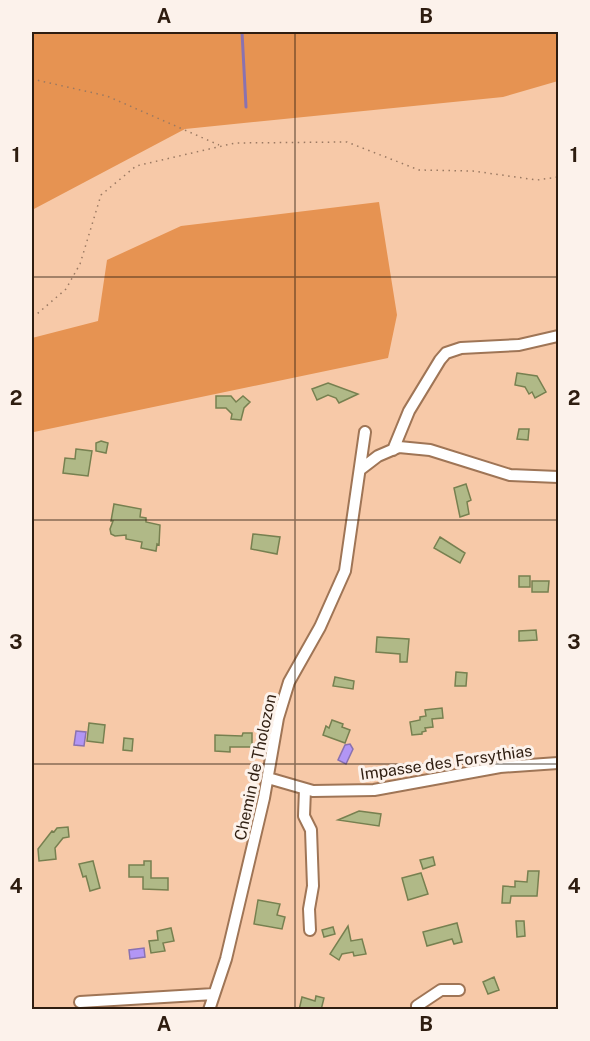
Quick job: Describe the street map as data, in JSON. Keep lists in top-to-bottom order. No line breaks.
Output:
{"streets":{"street":["Impasse des Forsythias","Chemin de Tholozon"]},"crossings":[["Impasse des Forsythias","Chemin de Tholozon"]],"grid":{"columns":["A","B"],"rows":["1","2","3","4"]}}
